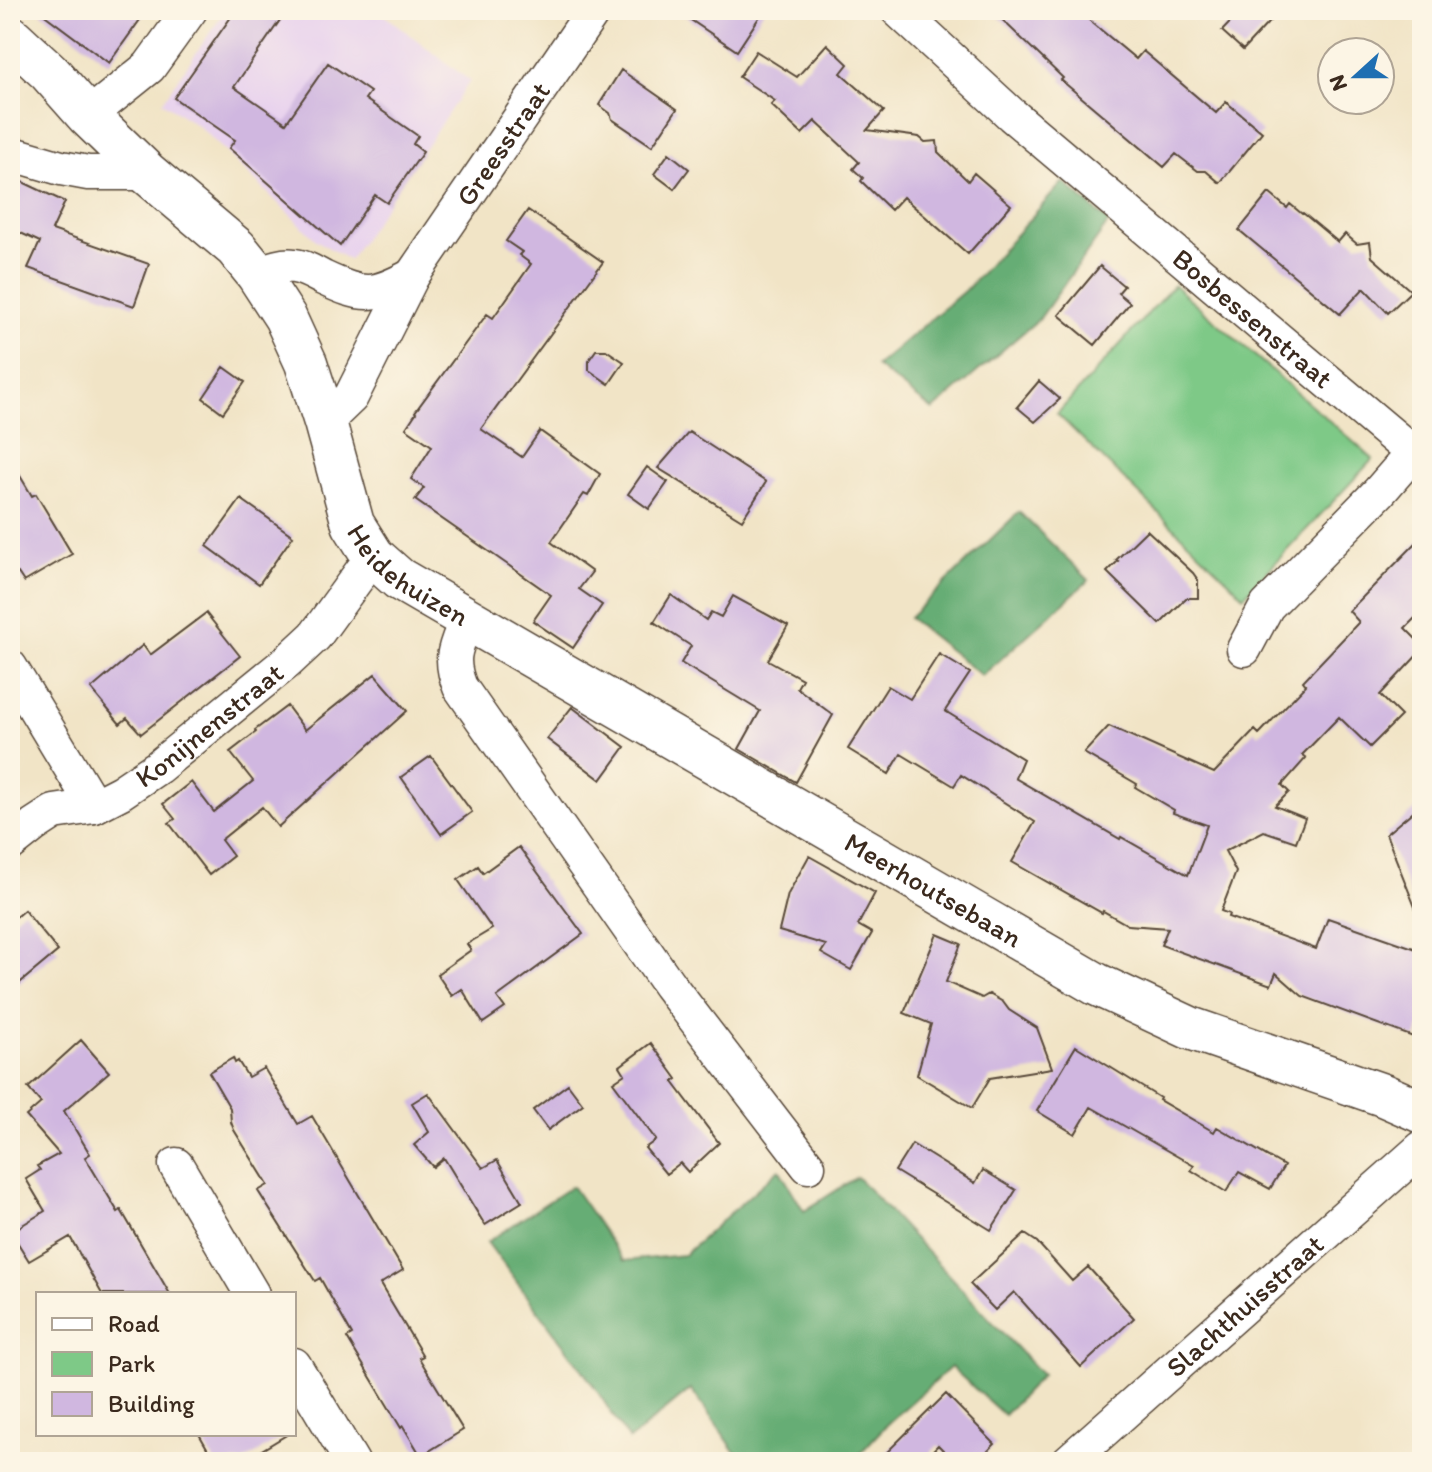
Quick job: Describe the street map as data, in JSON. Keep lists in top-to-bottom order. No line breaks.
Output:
{"streets":{"street":["Greesstraat","Bosbessenstraat","Heidehuizen","Konijnenstraat","Meerhoutsebaan","Slachthuisstraat"]},"crossings":[["Greesstraat","Heidehuizen"],["Heidehuizen","Konijnenstraat"],["Heidehuizen","Meerhoutsebaan"]],"legend":["Road","Park","Building"],"north":"left"}
